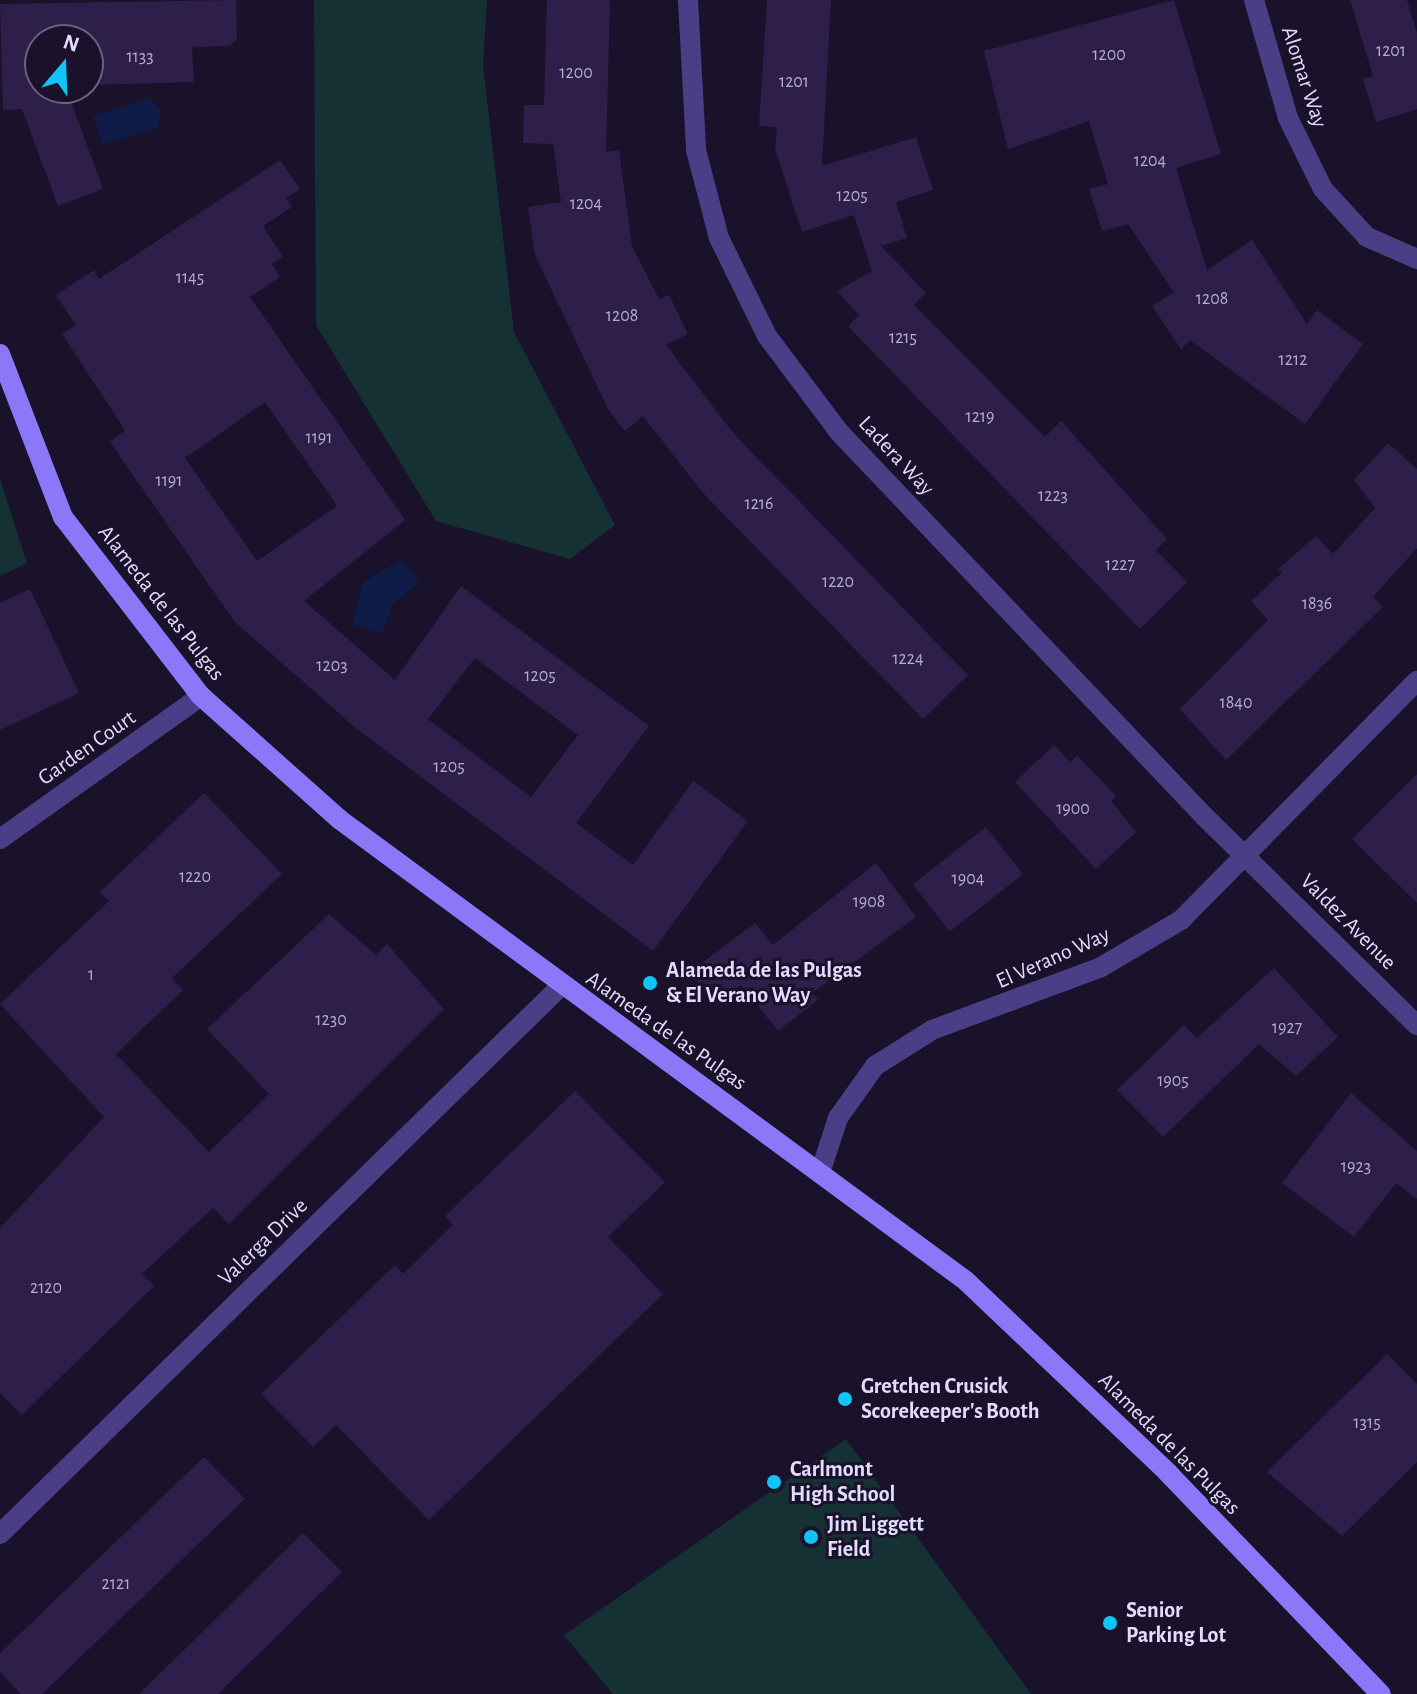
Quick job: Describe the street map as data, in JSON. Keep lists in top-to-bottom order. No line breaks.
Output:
{"streets":{"main road":["Alameda de las Pulgas"],"street":["Alomar Way","Ladera Way","Garden Court","Valdez Avenue","El Verano Way","Valerga Drive"]},"crossings":[["Ladera Way","Valdez Avenue"],["Ladera Way","El Verano Way"],["Alameda de las Pulgas","Garden Court"],["Alameda de las Pulgas","El Verano Way"],["Alameda de las Pulgas","Valerga Drive"],["Valdez Avenue","El Verano Way"]],"places":["Alameda de las Pulgas & El Verano Way","Gretchen Crusick Scorekeeper's Booth","Carlmont High School","Jim Liggett Field","Senior Parking Lot"],"house_numbers":["1201","1200","1133","1200","1201","1204","1205","1204","1145","1208","1208","1215","1212","1219","1191","1191","1223","1216","1227","1220","1836","1224","1203","1205","1840","1205","1900","1220","1904","1908","1","1230","1927","1905","1923","2120","1315","2121"],"north":"top"}
